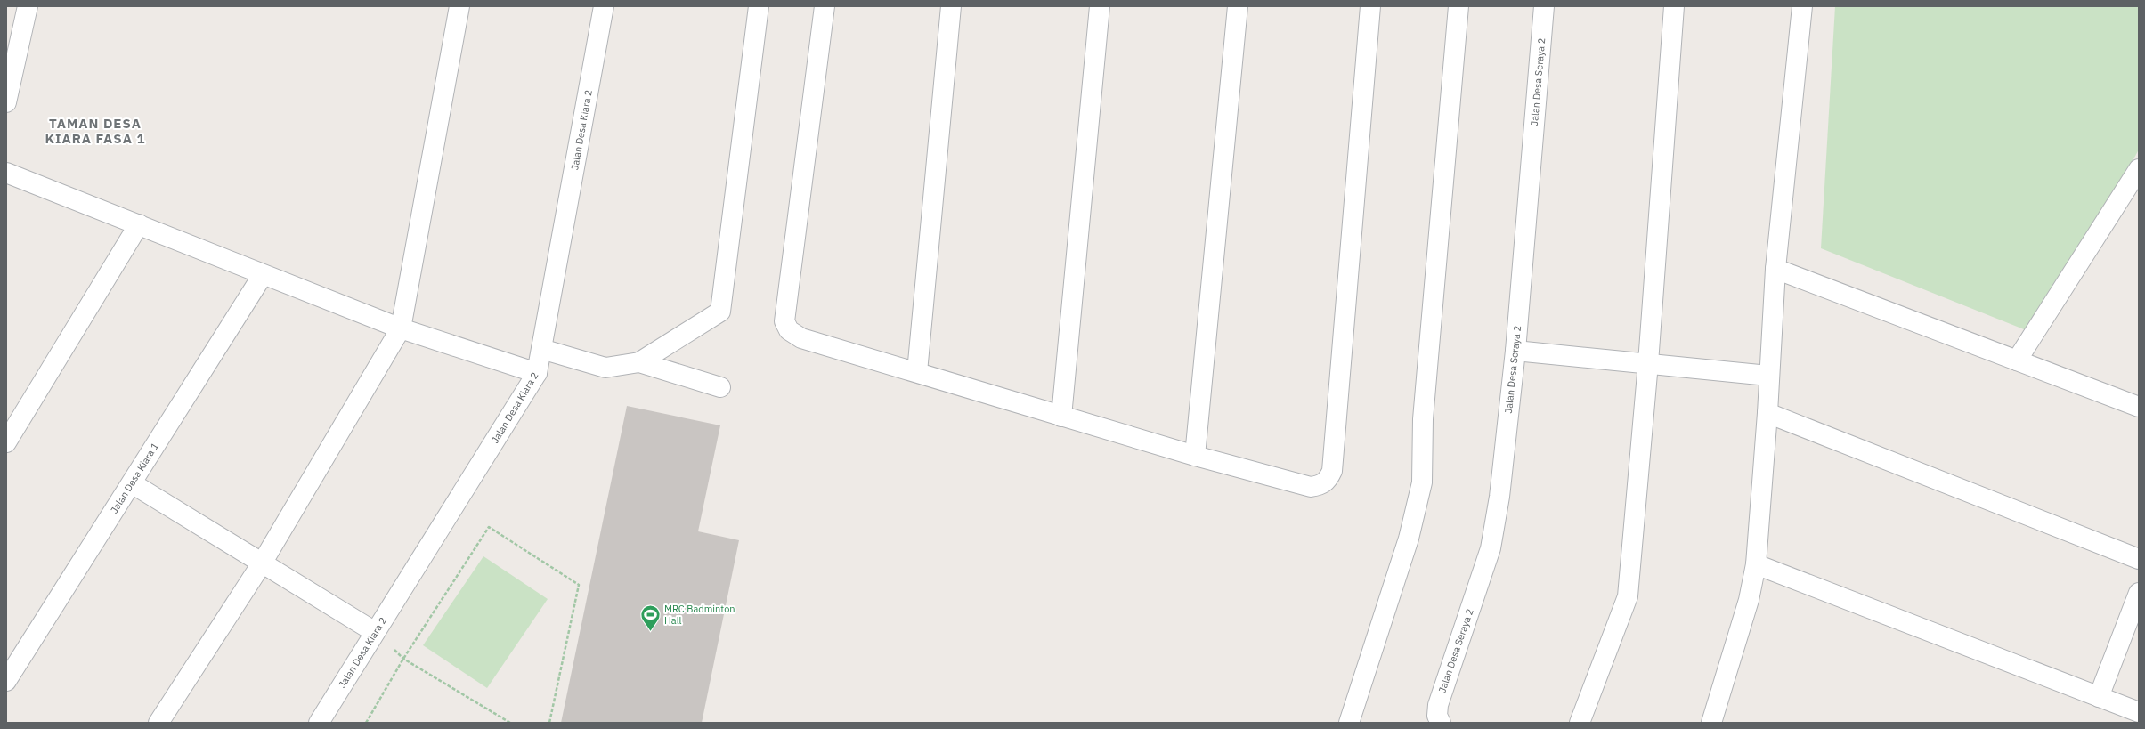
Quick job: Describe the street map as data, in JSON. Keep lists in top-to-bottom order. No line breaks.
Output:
{"streets":{"street":["Jalan Desa Seraya 2","Jalan Desa Kiara 2","Jalan Desa Kiara 1"]},"districts":["TAMAN DESA KIARA FASA 1"],"places":{"sports":["MRC Badminton Hall"]}}
